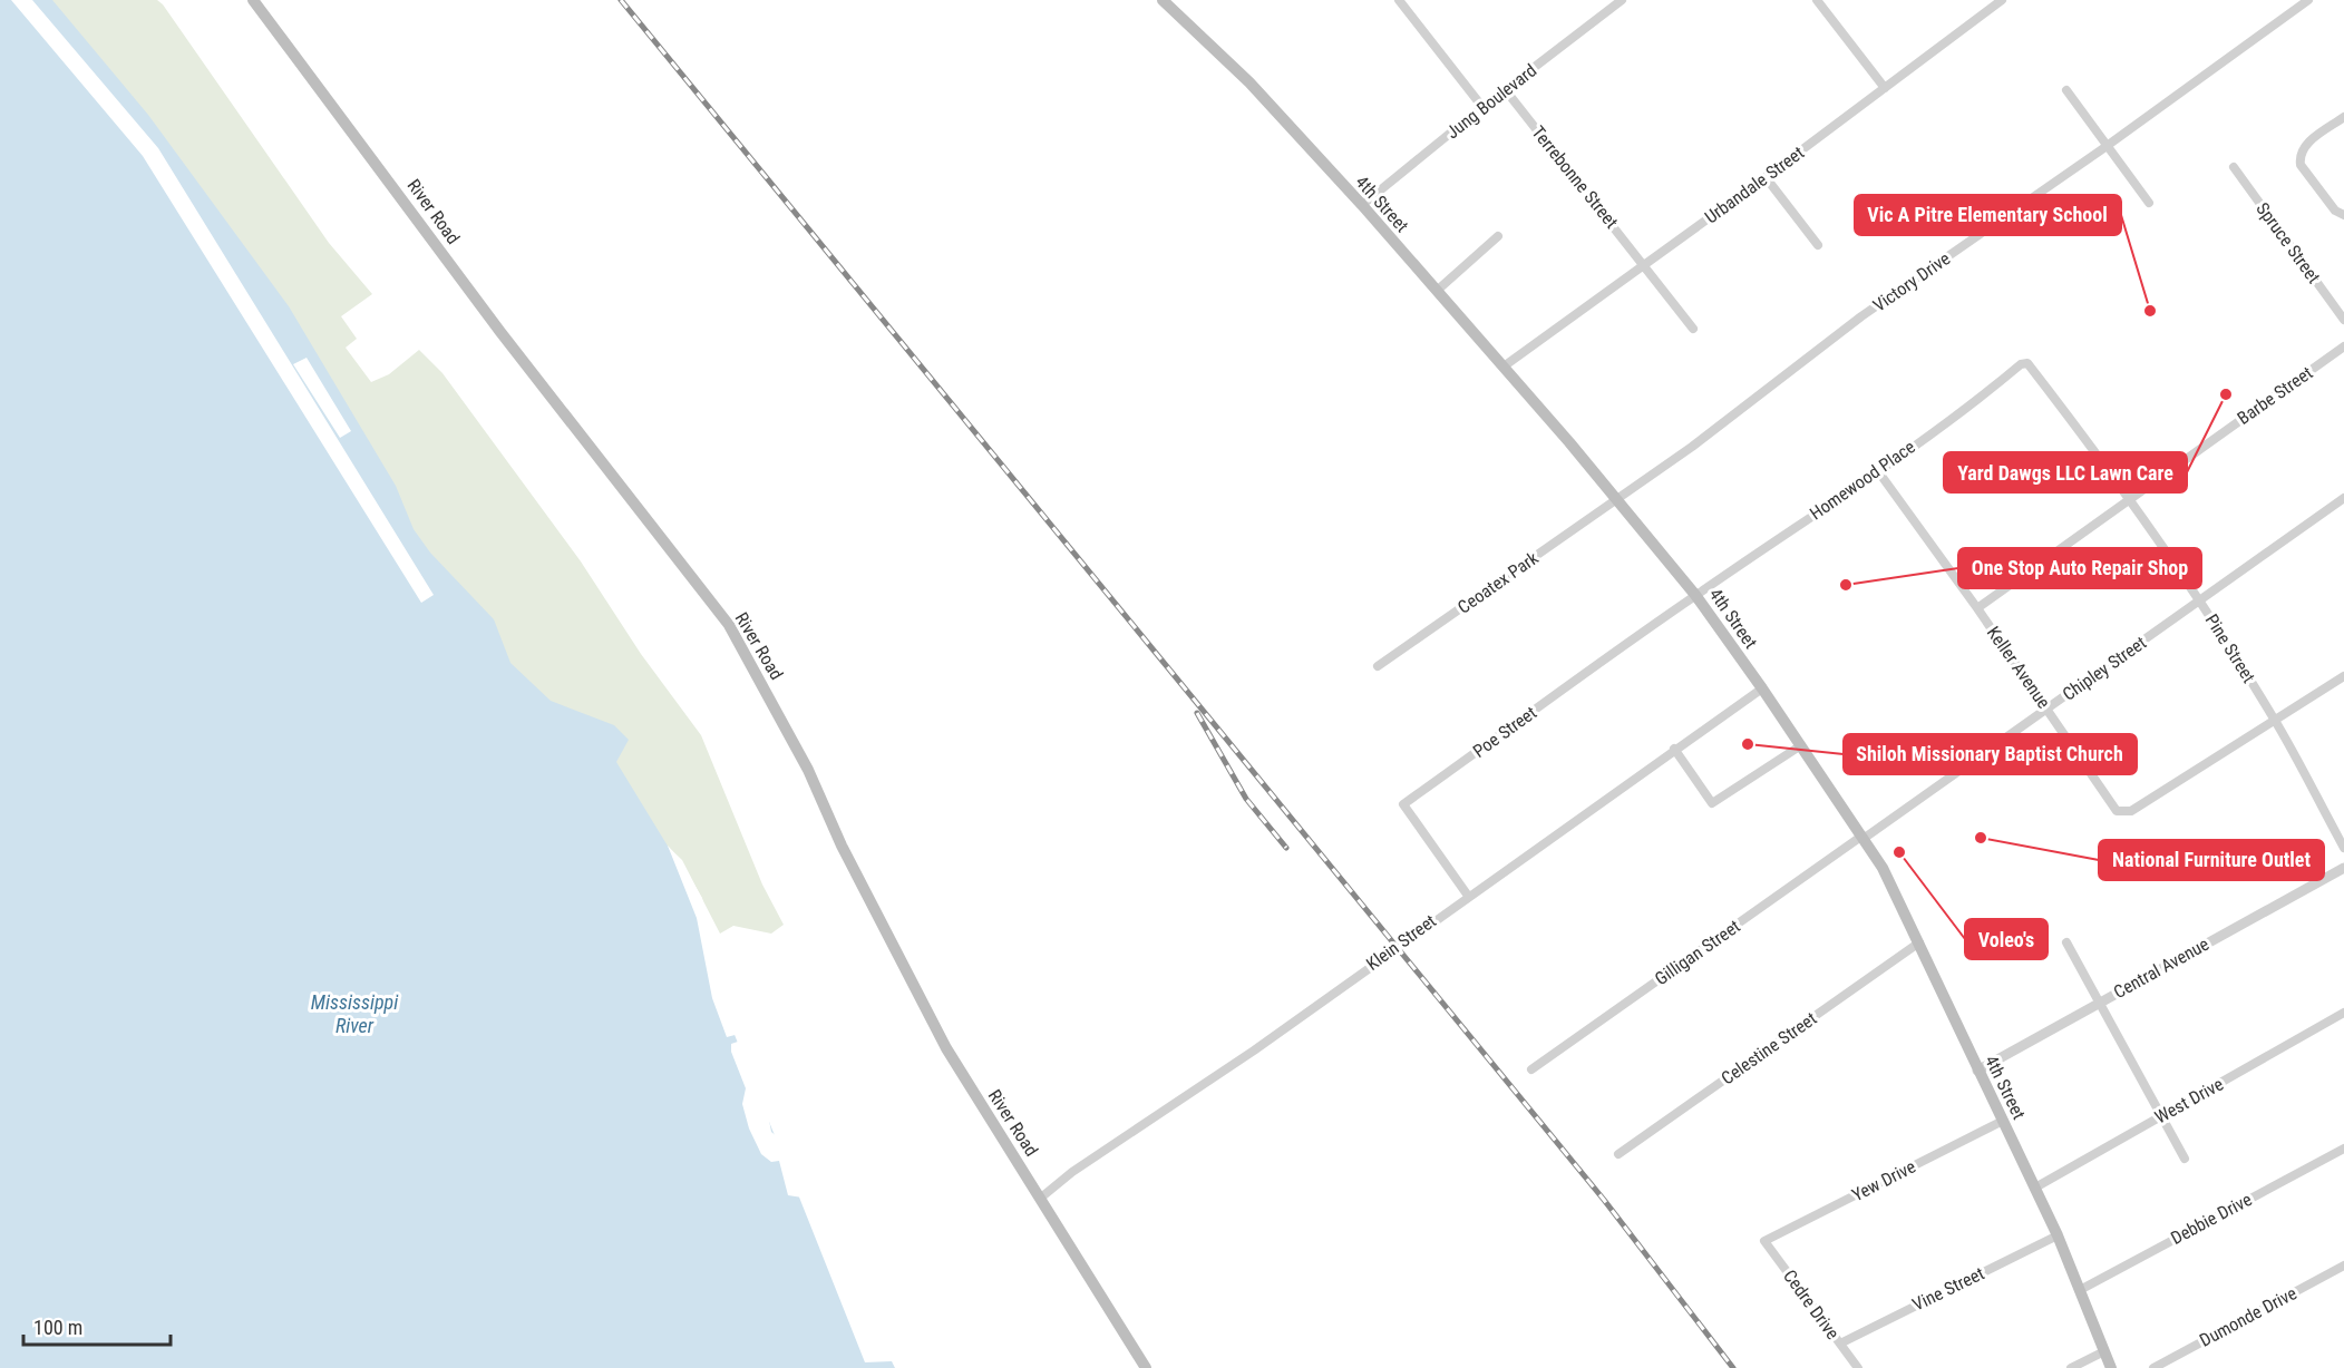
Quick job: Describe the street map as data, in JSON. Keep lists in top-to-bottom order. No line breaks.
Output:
{"streets":{"main road":["4th Street","River Road"],"street":["Jung Boulevard","Terrebonne Street","Urbandale Street","Spruce Street","Victory Drive","Barbe Street","Homewood Place","Ceoatex Park","Pine Street","Keller Avenue","Chipley Street","Poe Street","Klein Street","Gilligan Street","Central Avenue","Celestine Street","West Drive","Yew Drive","Debbie Drive","Vine Street","Cedre Drive","Dumonde Drive"]},"crossings":[["Jung Boulevard","Terrebonne Street"],["Jung Boulevard","4th Street"],["Terrebonne Street","Urbandale Street"],["Urbandale Street","4th Street"],["4th Street","Victory Drive"],["4th Street","Homewood Place"],["4th Street","Ceoatex Park"],["4th Street","Chipley Street"],["4th Street","Poe Street"],["4th Street","Klein Street"],["4th Street","Gilligan Street"],["4th Street","Central Avenue"],["4th Street","Celestine Street"],["4th Street","West Drive"],["4th Street","Yew Drive"],["4th Street","Debbie Drive"],["4th Street","Vine Street"],["River Road","Klein Street"],["Victory Drive","Ceoatex Park"],["Barbe Street","Pine Street"],["Barbe Street","Keller Avenue"],["Homewood Place","Pine Street"],["Homewood Place","Keller Avenue"],["Homewood Place","Poe Street"],["Pine Street","Keller Avenue"],["Pine Street","Chipley Street"],["Keller Avenue","Chipley Street"],["Chipley Street","Gilligan Street"],["Poe Street","Klein Street"],["Yew Drive","Cedre Drive"],["Vine Street","Cedre Drive"]],"water":["Mississippi River"],"places":["Vic A Pitre Elementary School","Yard Dawgs LLC Lawn Care","One Stop Auto Repair Shop","Shiloh Missionary Baptist Church","National Furniture Outlet","Voleo's"],"scale_bar":"100 m"}
